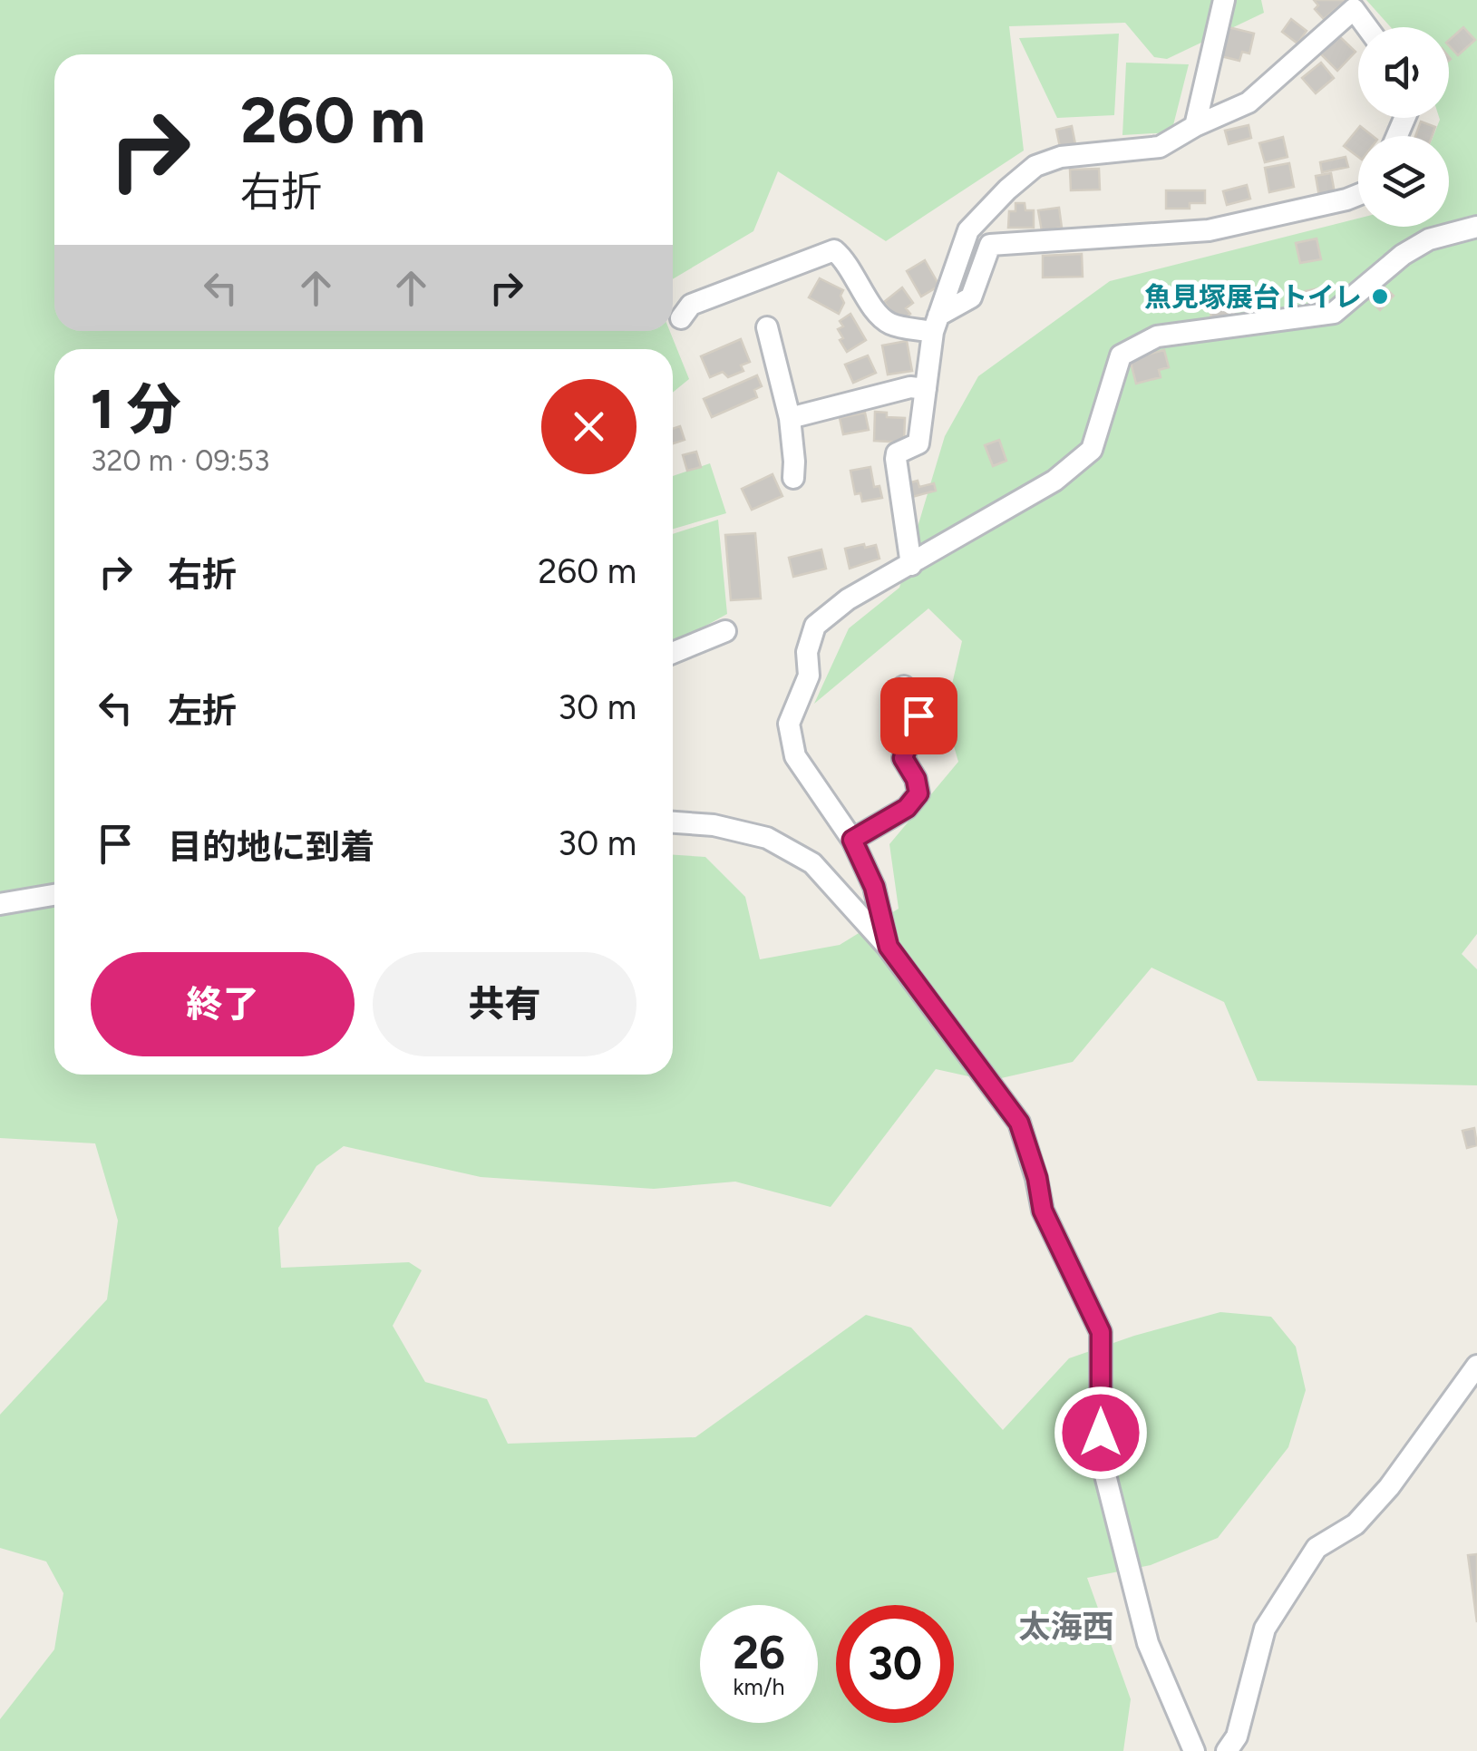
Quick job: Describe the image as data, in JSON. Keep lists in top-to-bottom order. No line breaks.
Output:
{"districts":["太海西"],"places":["魚見塚展台トイレ"],"page":{"turn":["260 m","右折"],"heading":["1 分","320 m · 09:53"],"list":[{"name":"右折","value":"260 m"},{"name":"左折","value":"30 m"},{"name":"目的地に到着","value":"30 m"}],"buttons":["終了","共有"],"speed":"26 km/h","limit":"30"}}
